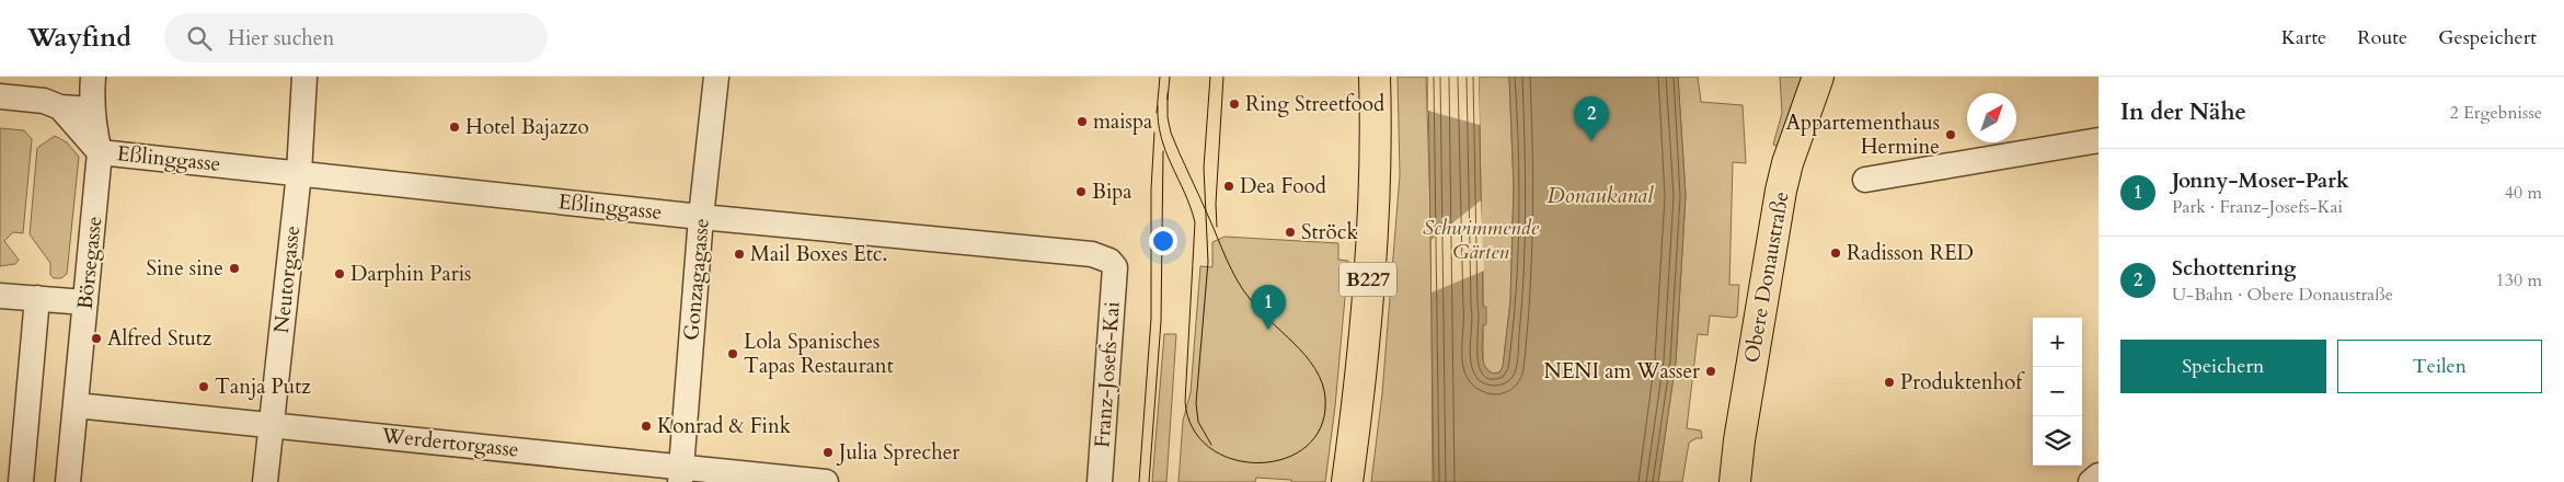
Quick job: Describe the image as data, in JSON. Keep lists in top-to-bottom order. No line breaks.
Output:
{"streets":{"main road":["Obere Donaustraße","B227"],"street":["Eßlinggasse","Börsegasse","Neutorgasse","Gonzagagasse","Franz-Josefs-Kai","Werdertorgasse"]},"crossings":[["Eßlinggasse","Börsegasse"],["Eßlinggasse","Neutorgasse"],["Eßlinggasse","Gonzagagasse"],["Eßlinggasse","Franz-Josefs-Kai"],["Börsegasse","Werdertorgasse"],["Neutorgasse","Werdertorgasse"],["Gonzagagasse","Werdertorgasse"]],"water":["Donaukanal"],"parks":["Schwimmende Gärten"],"places":["Ring Streetfood","maispa","Hotel Bajazzo","Appartementhaus Hermine","Dea Food","Bipa","Ströck","Radisson RED","Mail Boxes Etc.","Sine sine","Darphin Paris","Alfred Stutz","Lola Spanisches Tapas Restaurant","NENI am Wasser","Produktenhof","Tanja Putz","Konrad & Fink","Julia Sprecher"],"north":"top right","page":{"header":"Wayfind","search":"Hier suchen","nav":["Karte","Route","Gespeichert"],"heading":["In der Nähe","2 Ergebnisse"],"pins":["2","1"],"list":[{"mark":"1","name":"Jonny-Moser-Park","note":"Park · Franz-Josefs-Kai","value":"40 m"},{"mark":"2","name":"Schottenring","note":"U-Bahn · Obere Donaustraße","value":"130 m"}],"map_buttons":["+","−"],"buttons":["Speichern","Teilen"]}}
